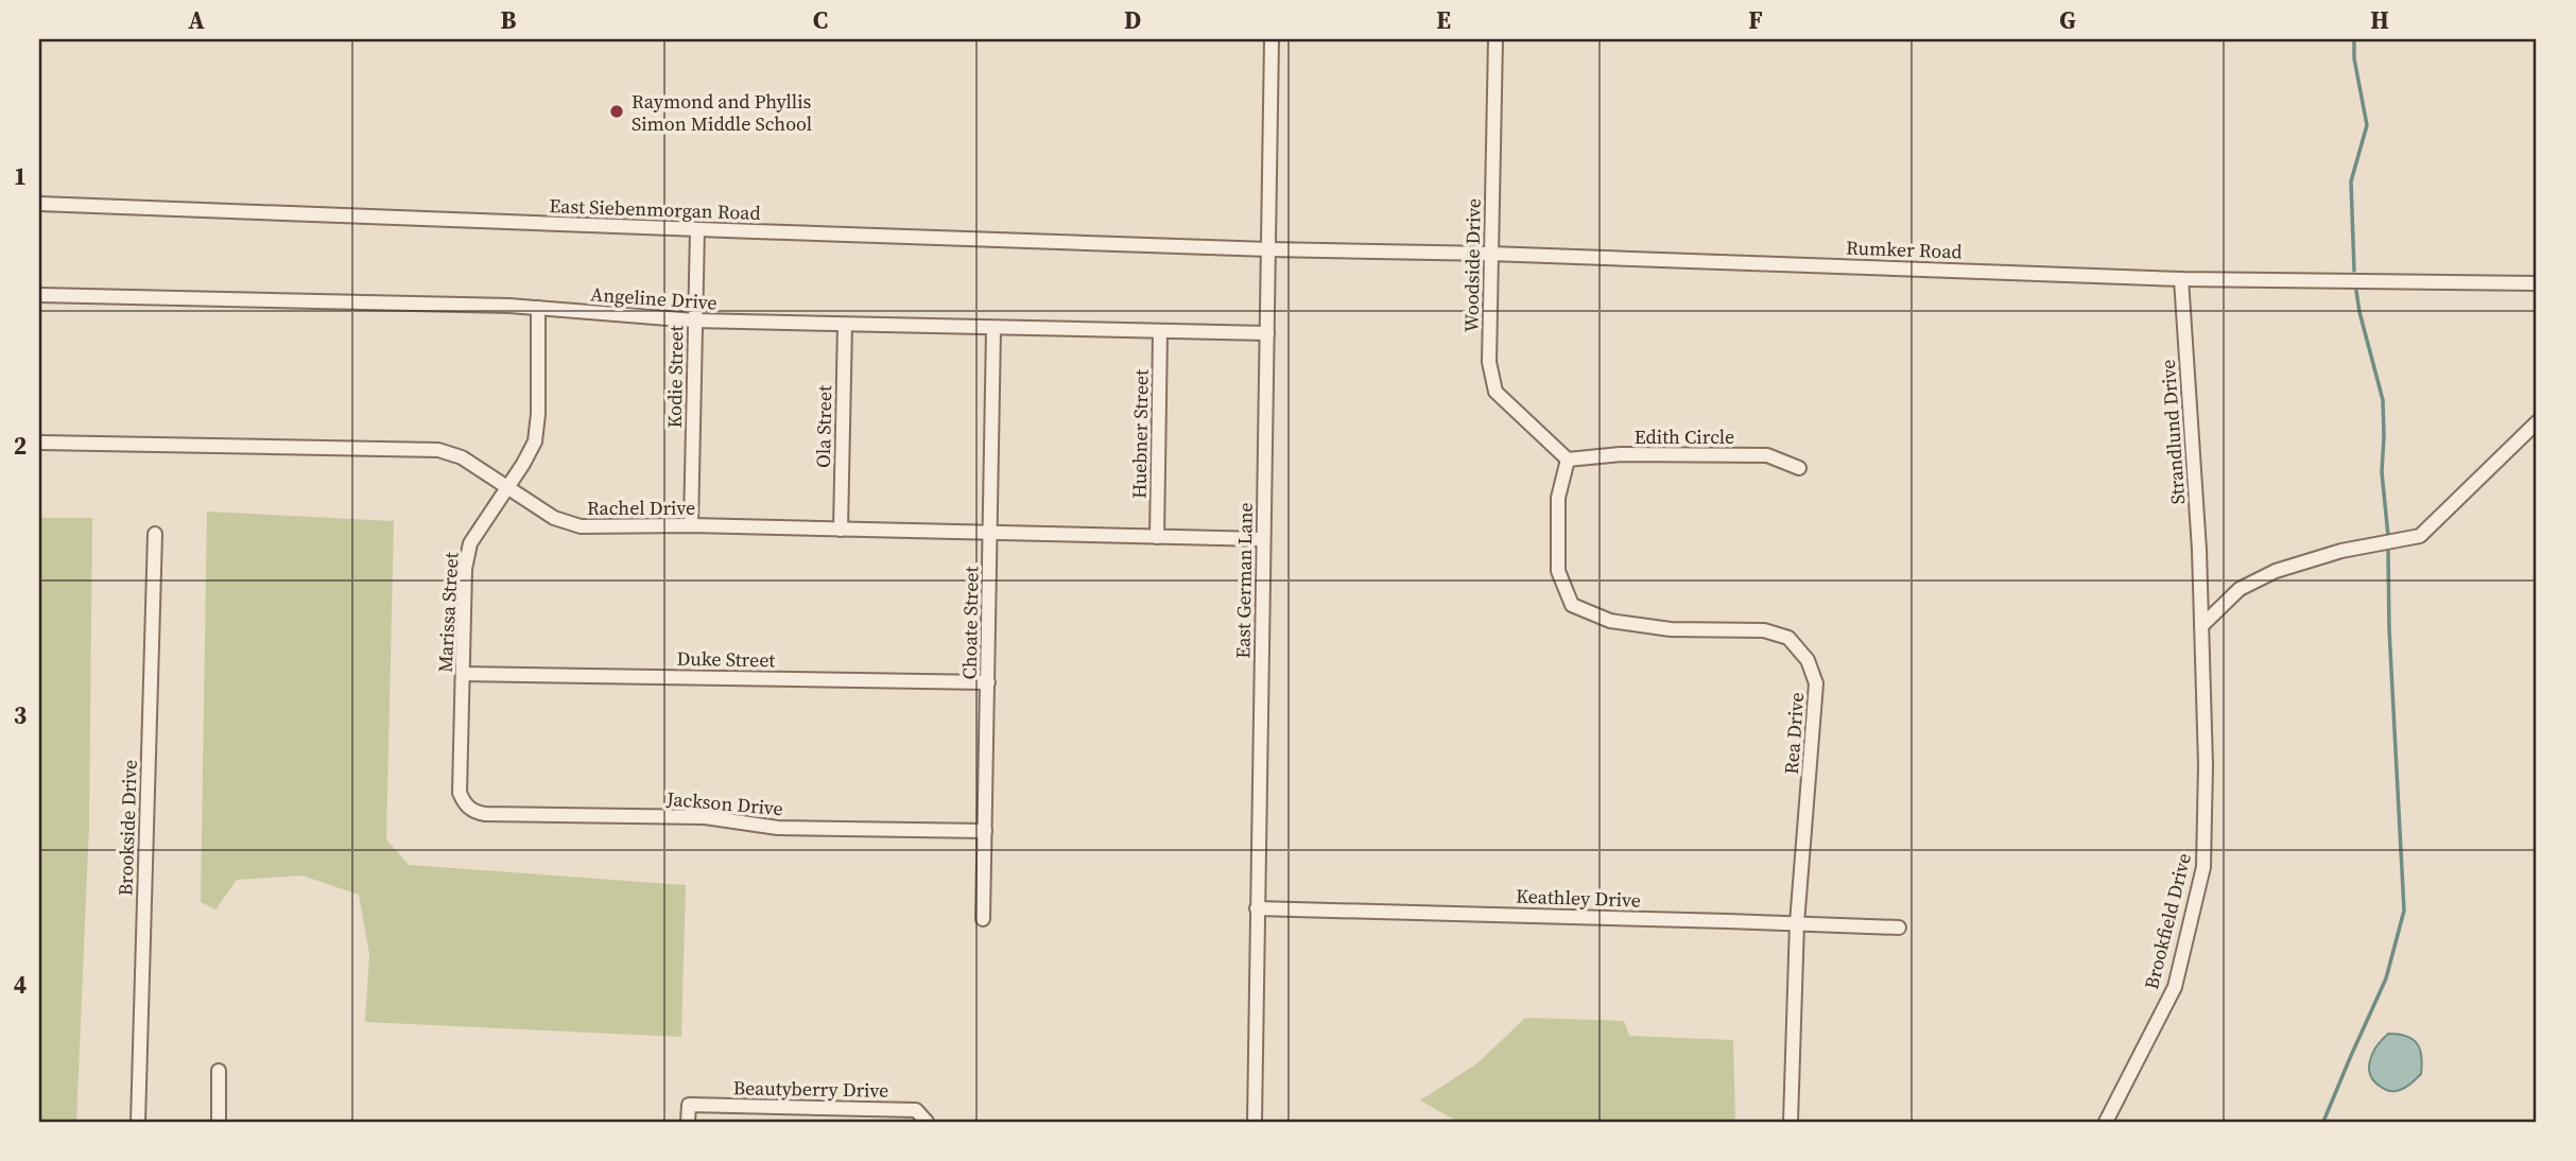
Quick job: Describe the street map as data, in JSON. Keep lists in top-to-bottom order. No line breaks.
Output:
{"streets":{"street":["East Siebenmorgan Road","Rumker Road","Woodside Drive","Angeline Drive","Kodie Street","Ola Street","Strandlund Drive","Huebner Street","Edith Circle","Rachel Drive","East German Lane","Marissa Street","Choate Street","Duke Street","Rea Drive","Jackson Drive","Brookside Drive","Keathley Drive","Brookfield Drive","Beautyberry Drive"]},"crossings":[["East Siebenmorgan Road","Rumker Road"],["East Siebenmorgan Road","Kodie Street"],["East Siebenmorgan Road","East German Lane"],["Rumker Road","Woodside Drive"],["Rumker Road","Strandlund Drive"],["Rumker Road","East German Lane"],["Woodside Drive","Edith Circle"],["Woodside Drive","Rea Drive"],["Angeline Drive","Kodie Street"],["Angeline Drive","Ola Street"],["Angeline Drive","Huebner Street"],["Angeline Drive","East German Lane"],["Angeline Drive","Marissa Street"],["Angeline Drive","Choate Street"],["Kodie Street","Rachel Drive"],["Ola Street","Rachel Drive"],["Strandlund Drive","Brookfield Drive"],["Huebner Street","Rachel Drive"],["Edith Circle","Rea Drive"],["Rachel Drive","East German Lane"],["Rachel Drive","Marissa Street"],["Rachel Drive","Choate Street"],["East German Lane","Keathley Drive"],["Marissa Street","Duke Street"],["Marissa Street","Jackson Drive"],["Choate Street","Duke Street"],["Choate Street","Jackson Drive"],["Rea Drive","Keathley Drive"]],"places":["Raymond and Phyllis Simon Middle School"],"grid":{"columns":["A","B","C","D","E","F","G","H"],"rows":["1","2","3","4"]}}
